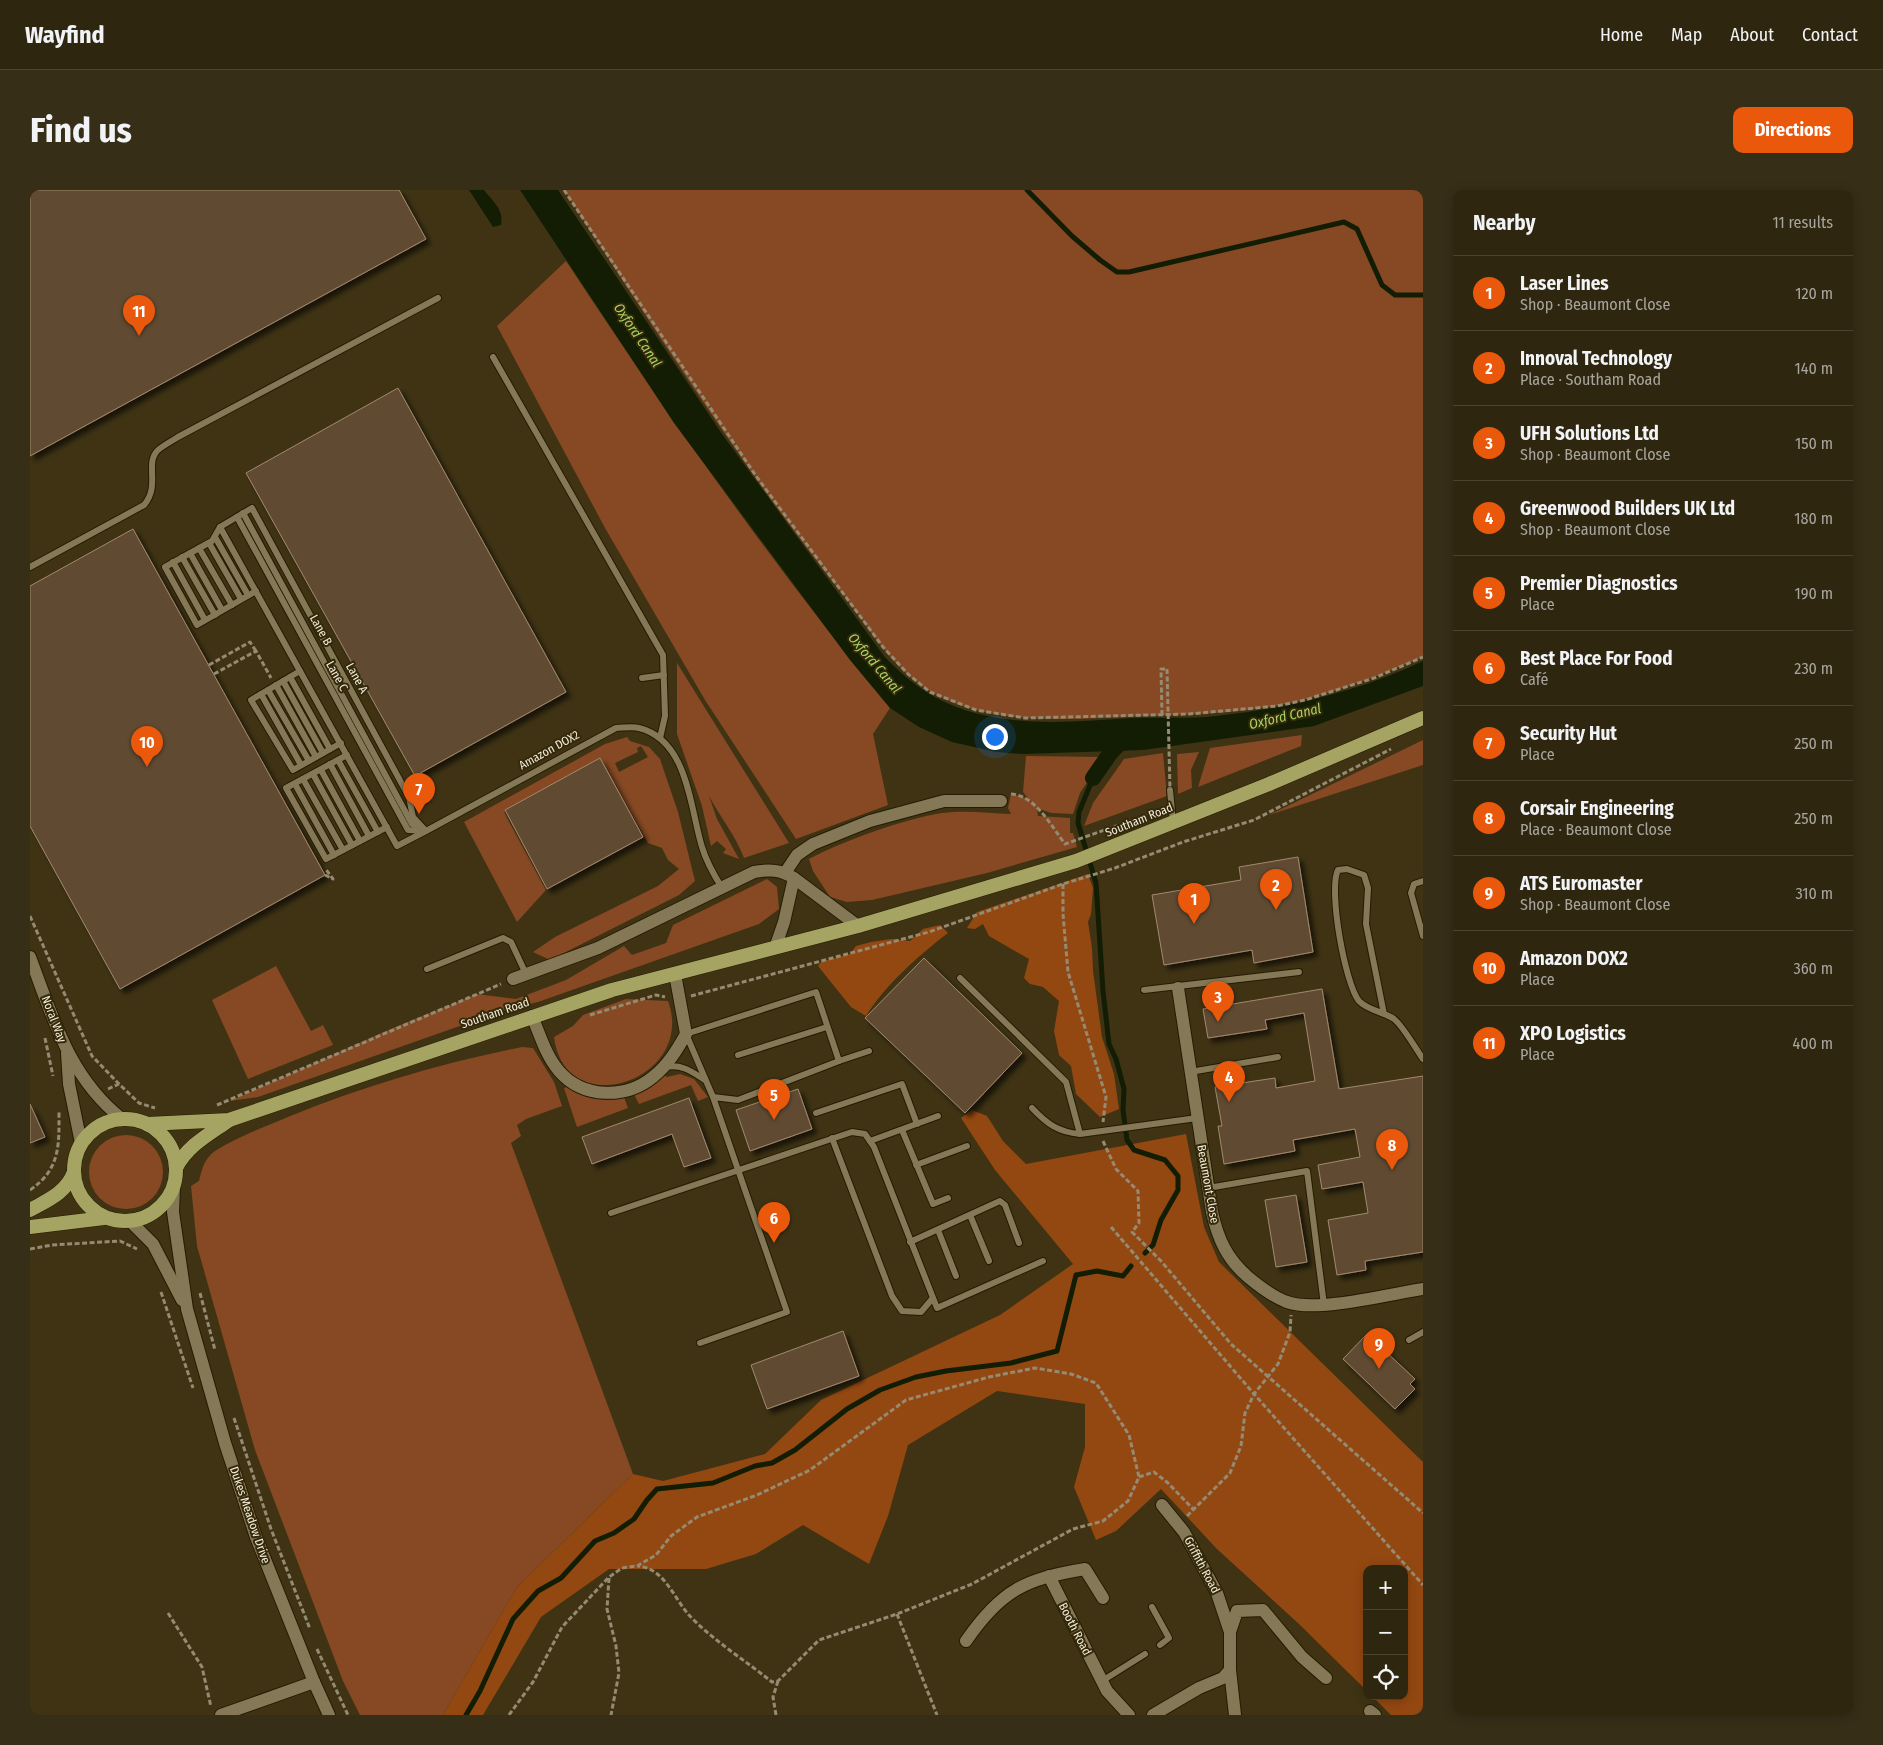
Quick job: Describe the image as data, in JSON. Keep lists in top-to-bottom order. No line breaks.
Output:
{"streets":{"highway":["Southam Road"],"street":["Noral Way","Beaumont Close","Dukes Meadow Drive","Griffith Road","Booth Road"],"lane":["Lane B","Lane C","Lane A","Amazon DOX2"]},"crossings":[["Lane B","Lane C"],["Lane B","Lane A"],["Lane B","Amazon DOX2"],["Lane C","Lane A"],["Lane C","Amazon DOX2"],["Lane A","Amazon DOX2"],["Southam Road","Noral Way"],["Southam Road","Dukes Meadow Drive"],["Noral Way","Dukes Meadow Drive"]],"water":["Oxford Canal"],"page":{"header":"Wayfind","nav":["Home","Map","About","Contact"],"buttons":"Directions","title":"Find us","heading":["Nearby","11 results"],"list":[{"mark":"1","name":"Laser Lines","note":"Shop · Beaumont Close","value":"120 m"},{"mark":"2","name":"Innoval Technology","note":"Place · Southam Road","value":"140 m"},{"mark":"3","name":"UFH Solutions Ltd","note":"Shop · Beaumont Close","value":"150 m"},{"mark":"4","name":"Greenwood Builders UK Ltd","note":"Shop · Beaumont Close","value":"180 m"},{"mark":"5","name":"Premier Diagnostics","note":"Place","value":"190 m"},{"mark":"6","name":"Best Place For Food","note":"Café","value":"230 m"},{"mark":"7","name":"Security Hut","note":"Place","value":"250 m"},{"mark":"8","name":"Corsair Engineering","note":"Place · Beaumont Close","value":"250 m"},{"mark":"9","name":"ATS Euromaster","note":"Shop · Beaumont Close","value":"310 m"},{"mark":"10","name":"Amazon DOX2","note":"Place","value":"360 m"},{"mark":"11","name":"XPO Logistics","note":"Place","value":"400 m"}],"pins":["11","10","7","2","1","3","4","5","8","6","9"],"map_buttons":["+","−"]}}
